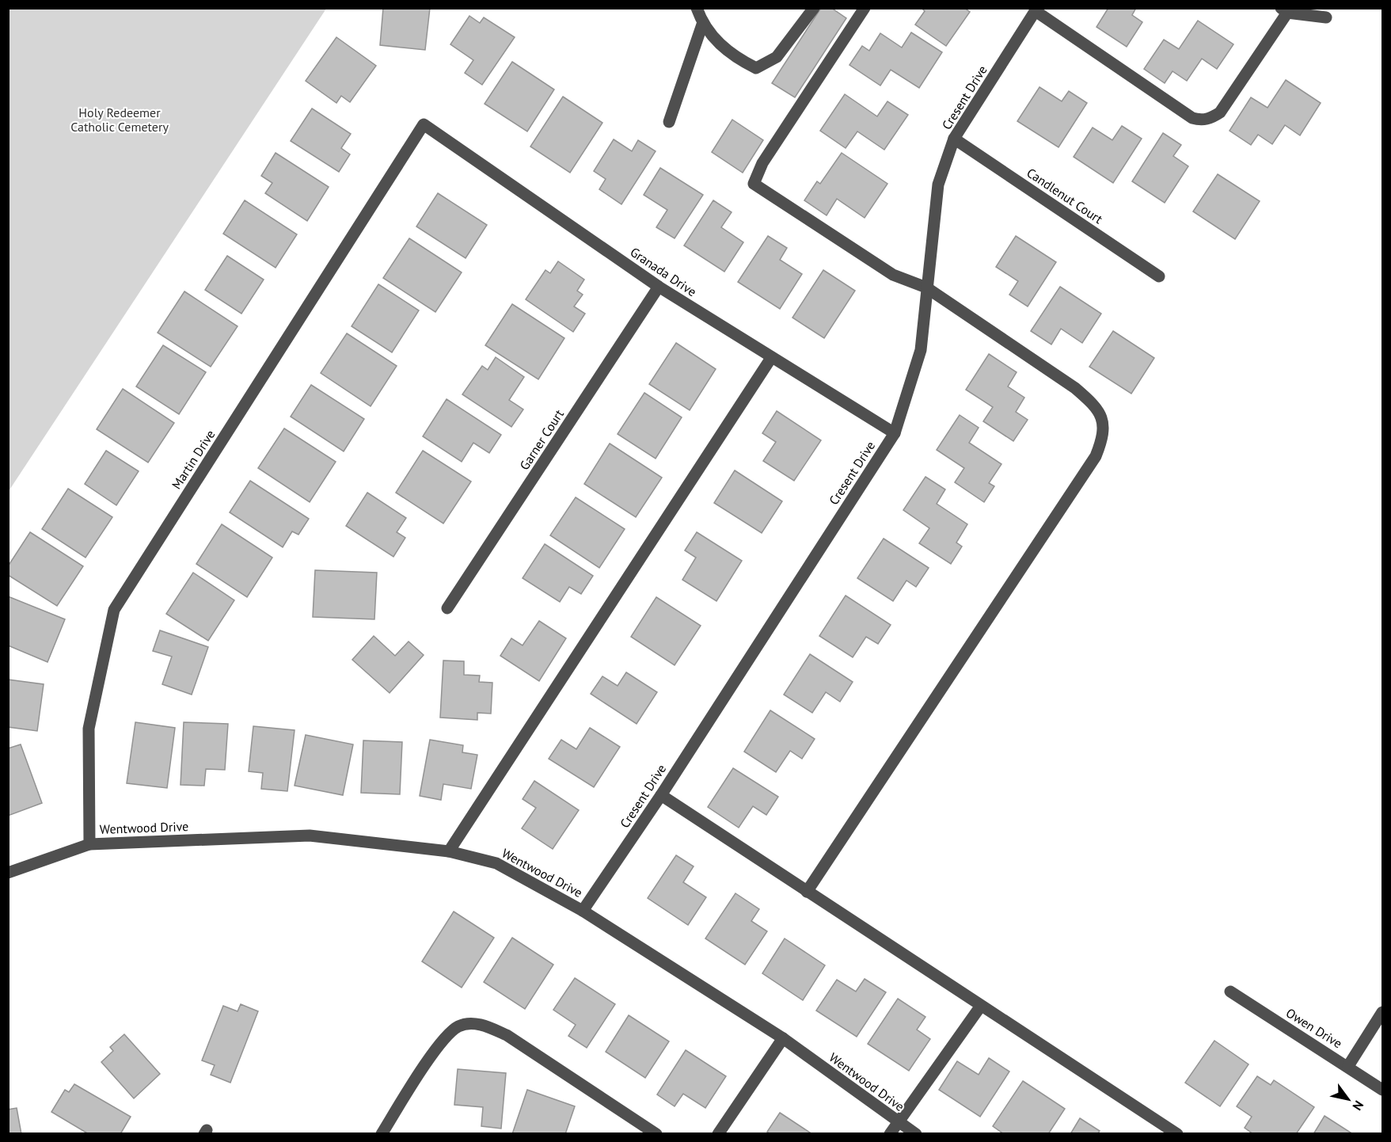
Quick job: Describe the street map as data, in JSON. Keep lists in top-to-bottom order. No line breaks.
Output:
{"streets":{"street":["Cresent Drive","Candlenut Court","Granada Drive","Garner Court","Martin Drive","Wentwood Drive","Owen Drive"]},"crossings":[["Cresent Drive","Candlenut Court"],["Cresent Drive","Granada Drive"],["Cresent Drive","Wentwood Drive"],["Granada Drive","Garner Court"],["Granada Drive","Martin Drive"],["Martin Drive","Wentwood Drive"]],"parks":["Holy Redeemer Catholic Cemetery"],"north":"bottom right"}
